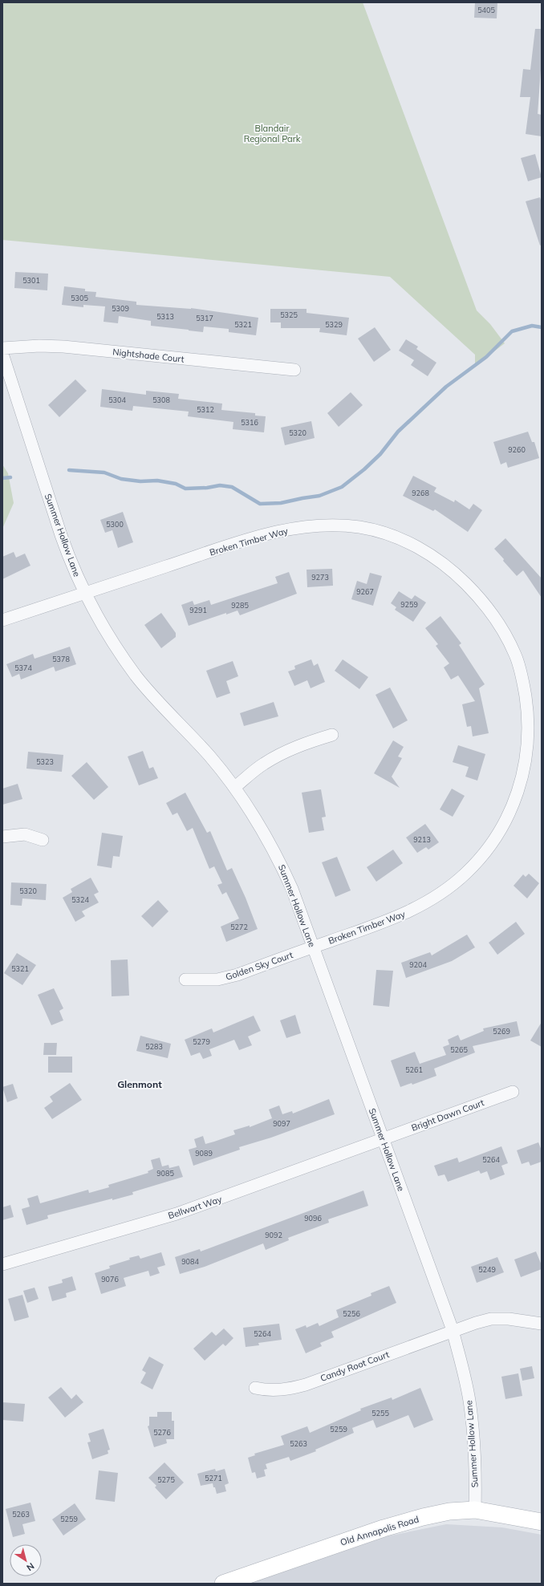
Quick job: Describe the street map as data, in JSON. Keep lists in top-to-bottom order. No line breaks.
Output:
{"streets":{"main road":["Old Annapolis Road"],"street":["Nightshade Court","Summer Hollow Lane","Broken Timber Way","Golden Sky Court","Bright Dawn Court","Bellwart Way","Candy Root Court"]},"crossings":[["Summer Hollow Lane","Broken Timber Way"],["Summer Hollow Lane","Golden Sky Court"],["Summer Hollow Lane","Bright Dawn Court"],["Summer Hollow Lane","Bellwart Way"],["Summer Hollow Lane","Candy Root Court"],["Summer Hollow Lane","Old Annapolis Road"],["Broken Timber Way","Golden Sky Court"],["Bright Dawn Court","Bellwart Way"]],"districts":["Glenmont"],"parks":["Blandair Regional Park"],"house_numbers":["5405","5301","5305","5309","5325","5313","5317","5321","5329","5304","5308","5312","5316","5320","9260","9268","5300","9273","9267","9259","9285","9291","5378","5374","5323","9213","5320","5324","5272","9204","5321","5269","5279","5283","5265","5261","9097","9089","5264","9085","9096","9092","9084","5249","9076","5256","5264","5255","5259","5276","5263","5271","5275","5263","5259"],"north":"bottom right"}
